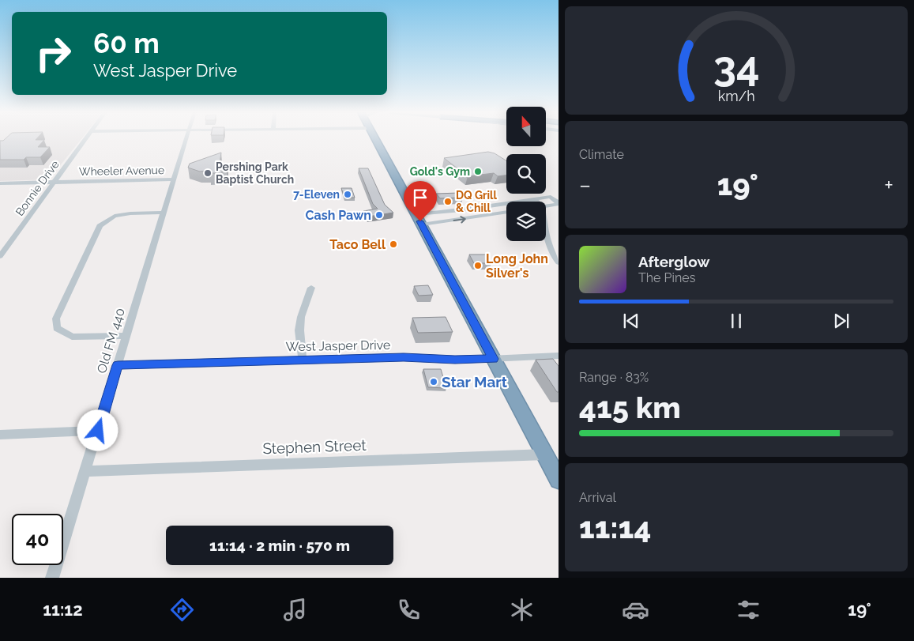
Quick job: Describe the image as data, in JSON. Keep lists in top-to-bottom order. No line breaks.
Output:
{"streets":{"street":["Wheeler Avenue","Bonnie Drive","Old FM 440","West Jasper Drive","Stephen Street"]},"crossings":[["Wheeler Avenue","Bonnie Drive"],["Wheeler Avenue","Old FM 440"],["Old FM 440","West Jasper Drive"],["Old FM 440","Stephen Street"]],"places":["Gold's Gym","Pershing Park Baptist Church","7-Eleven","DQ Grill & Chill","Cash Pawn","Taco Bell","Long John Silver's","Star Mart"],"north":"top","page":{"turn":["60 m","West Jasper Drive"],"tile":["Climate",["Range · 83%","415 km"],["Arrival","11:14"]],"heat":["−","19°","+"],"song":["Afterglow","The Pines"],"limit":"40","trip":"11:14 · 2 min · 570 m","tabs":["11:12","19°"],"gauge":["34","km/h"]}}
